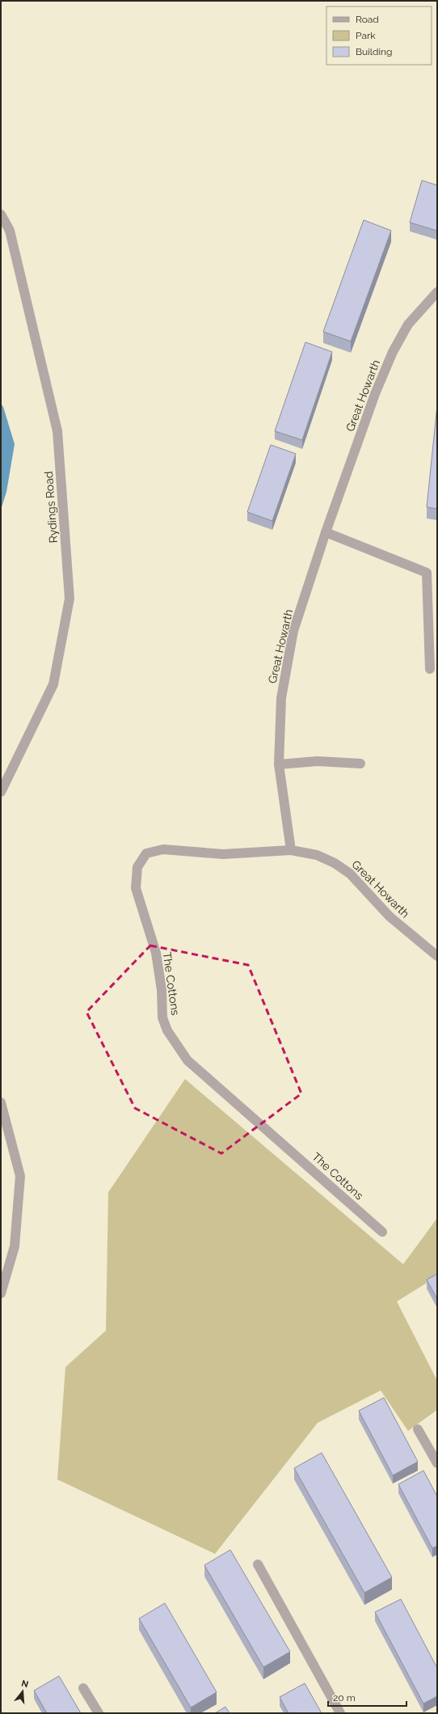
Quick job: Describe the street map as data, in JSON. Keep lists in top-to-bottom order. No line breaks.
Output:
{"streets":{"street":["Great Howarth","Rydings Road","The Cottons"]},"crossings":[["Great Howarth","The Cottons"]],"legend":["Road","Park","Building"],"scale_bar":"20 m","north":"top"}
